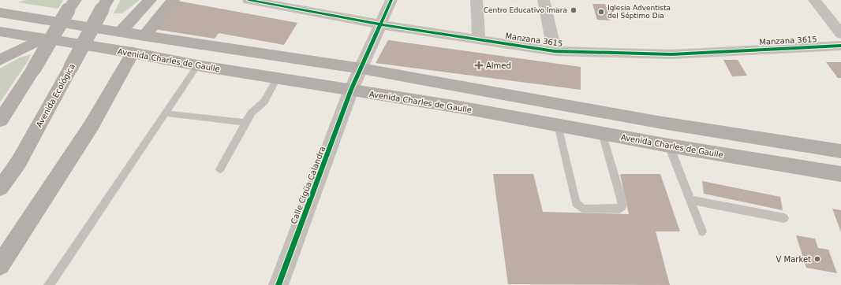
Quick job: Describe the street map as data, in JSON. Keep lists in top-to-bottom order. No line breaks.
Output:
{"streets":{"main road":["Avenida Charles de Gaulle","Avenida Ecológica"],"street":["Manzana 3615","Calle Cigüa Calandra"]},"crossings":[["Manzana 3615","Calle Cigüa Calandra"],["Avenida Charles de Gaulle","Calle Cigüa Calandra"]],"places":{"other":["Centro Educativo Imara","Iglesia Adventista del Séptimo Dia","V Market"],"health":["Almed"]}}
